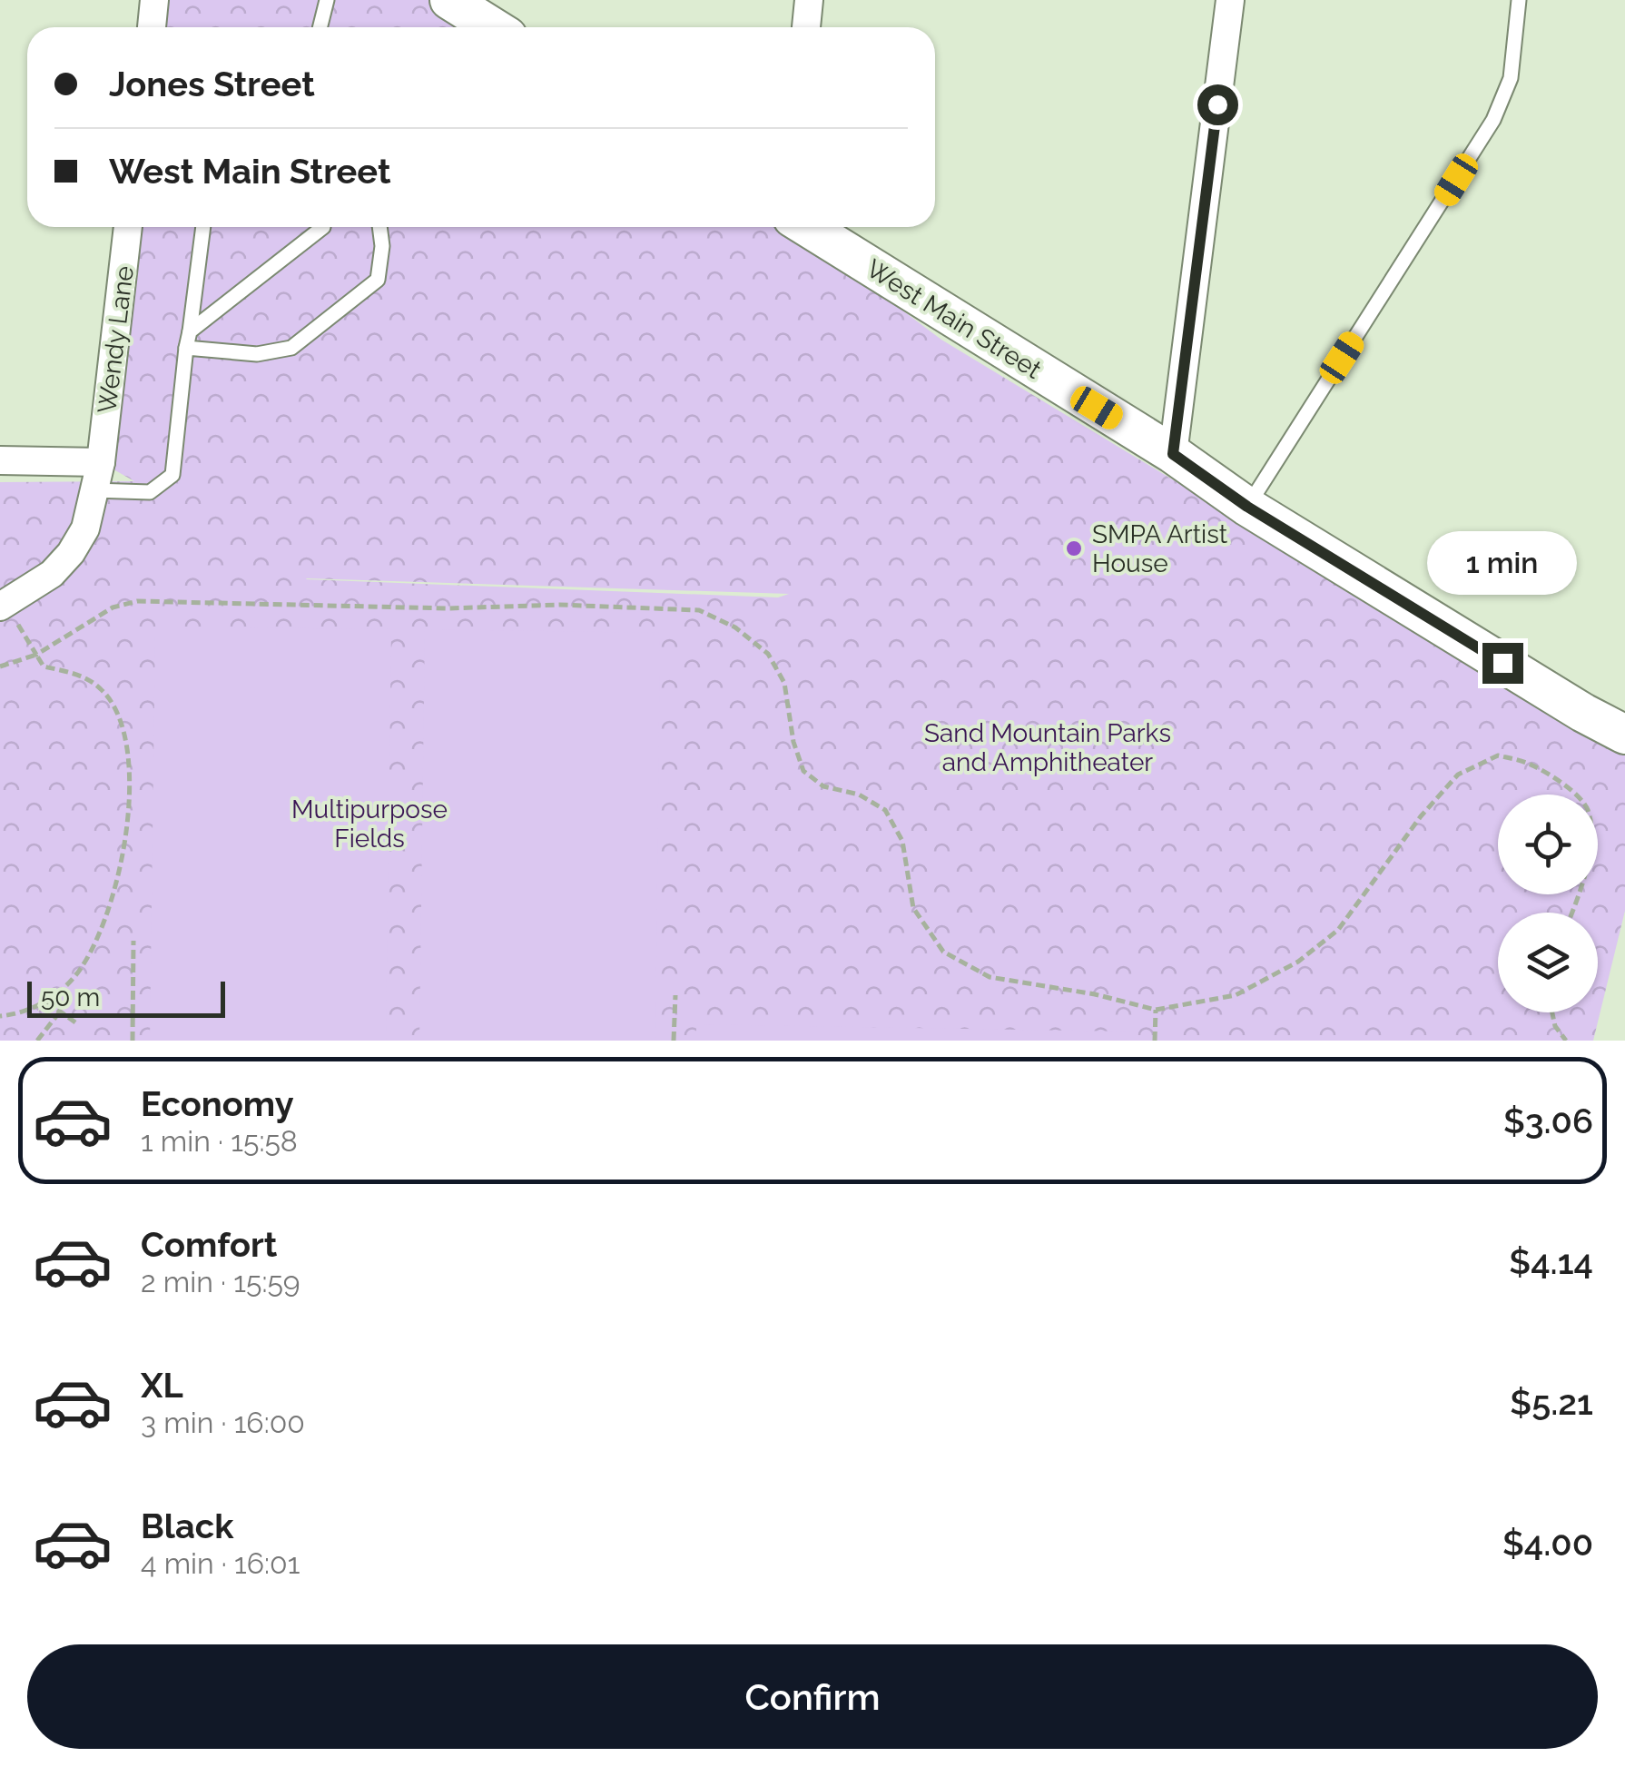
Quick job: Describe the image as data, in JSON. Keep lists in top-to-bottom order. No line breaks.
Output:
{"streets":{"main road":["West Main Street"],"street":["Wendy Lane"]},"parks":["Sand Mountain Parks and Amphitheater","Multipurpose Fields"],"places":["SMPA Artist House"],"scale_bar":"50 m","page":{"banner":["Jones Street","West Main Street"],"bubble":"1 min","scale":"50 m","list":[{"name":"Economy","note":"1 min · 15:58","value":"$3.06"},{"name":"Comfort","note":"2 min · 15:59","value":"$4.14"},{"name":"XL","note":"3 min · 16:00","value":"$5.21"},{"name":"Black","note":"4 min · 16:01","value":"$4.00"}],"buttons":"Confirm"}}
